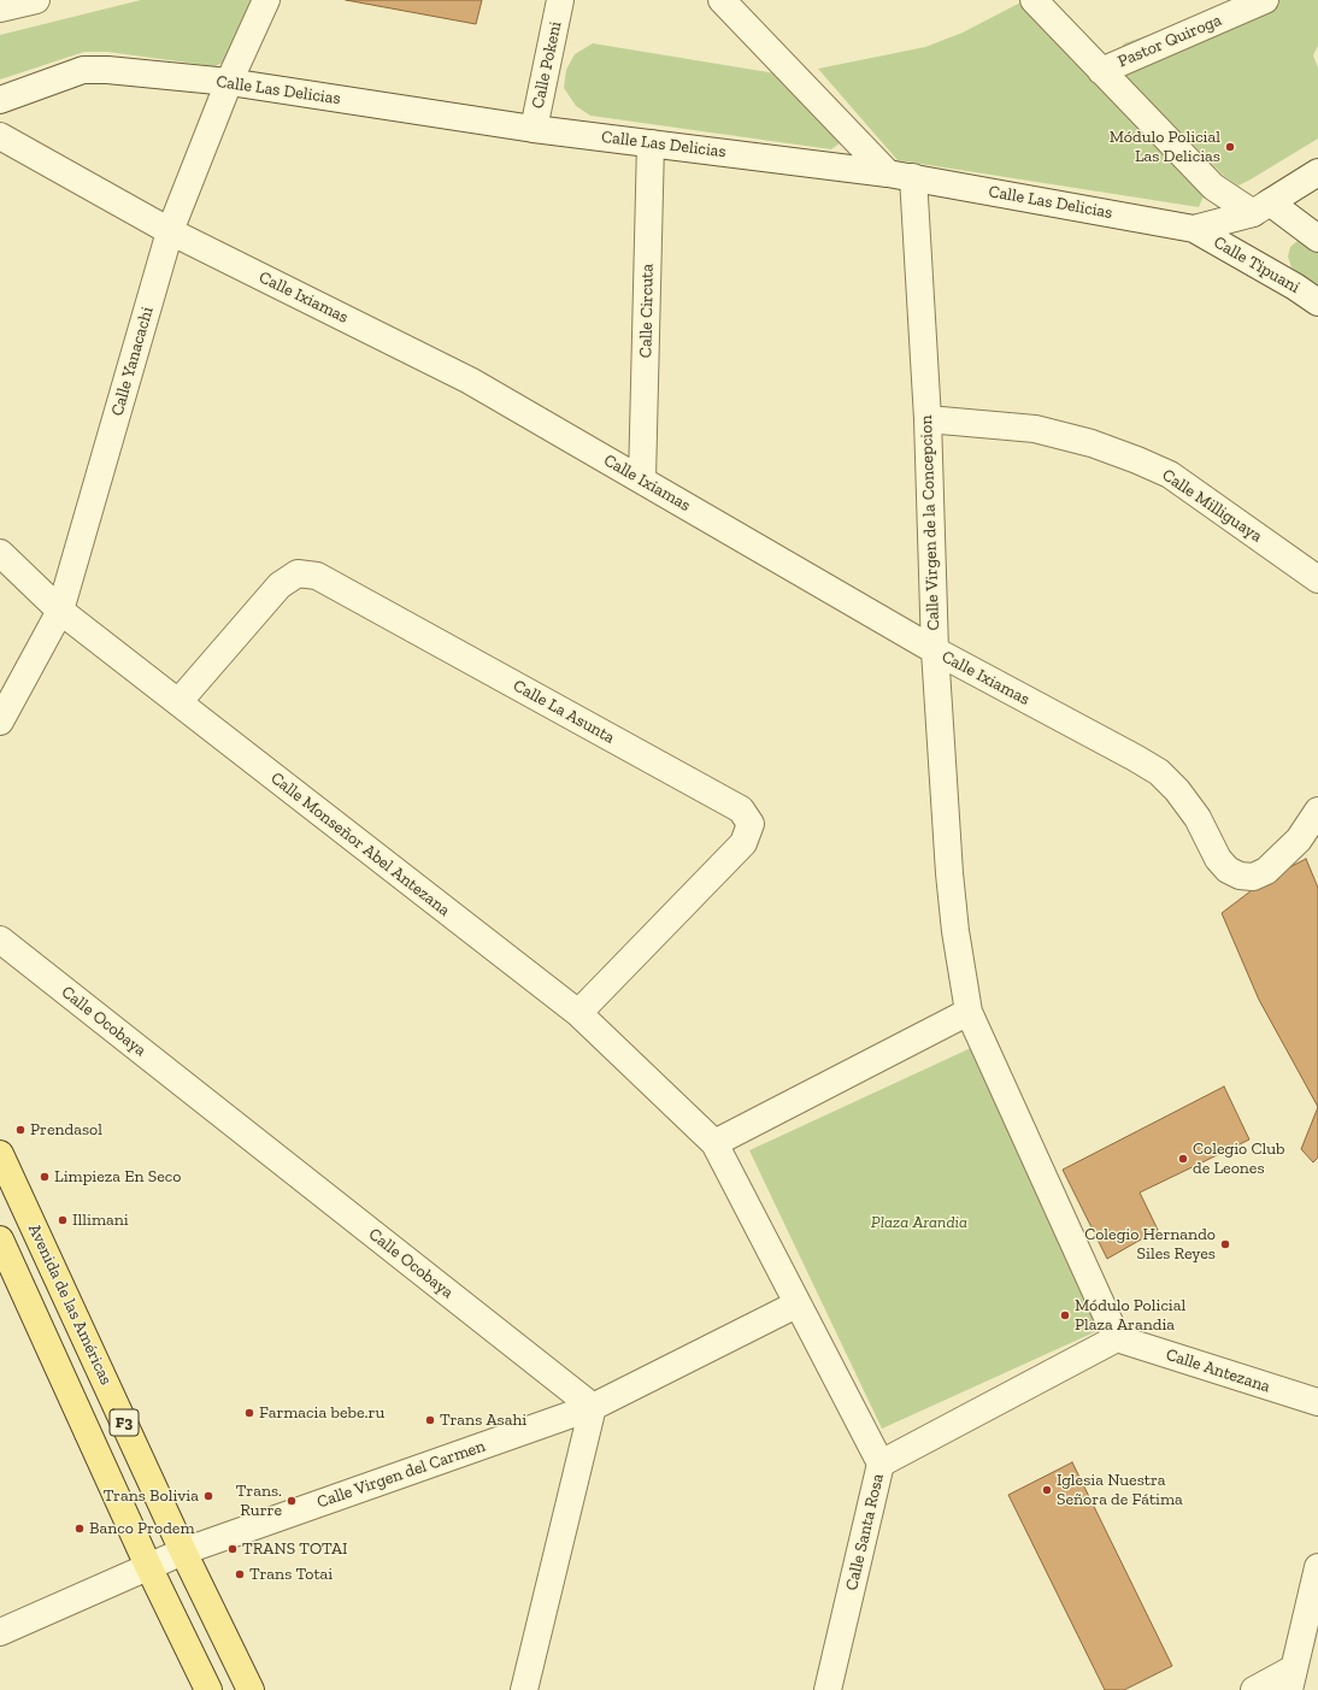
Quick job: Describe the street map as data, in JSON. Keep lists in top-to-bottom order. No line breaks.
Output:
{"streets":{"main road":["Avenida de las Américas","F3"],"street":["Pastor Quiroga","Calle Pokeni","Calle Las Delicias","Calle Tipuani","Calle Ixiamas","Calle Circuta","Calle Yanacachi","Calle Milliguaya","Calle Virgen de la Concepcion","Calle La Asunta","Calle Monseñor Abel Antezana","Calle Ocobaya","Calle Antezana","Calle Virgen del Carmen","Calle Santa Rosa"]},"crossings":[["Calle Pokeni","Calle Las Delicias"],["Calle Las Delicias","Calle Tipuani"],["Calle Las Delicias","Calle Circuta"],["Calle Las Delicias","Calle Yanacachi"],["Calle Las Delicias","Calle Virgen de la Concepcion"],["Calle Ixiamas","Calle Circuta"],["Calle Ixiamas","Calle Yanacachi"],["Calle Ixiamas","Calle Virgen de la Concepcion"],["Calle Yanacachi","Calle Monseñor Abel Antezana"],["Calle Milliguaya","Calle Virgen de la Concepcion"],["Calle Virgen de la Concepcion","Calle Antezana"],["Calle La Asunta","Calle Monseñor Abel Antezana"],["Calle Monseñor Abel Antezana","Calle Santa Rosa"],["Calle Ocobaya","Calle Virgen del Carmen"],["Avenida de las Américas","Calle Virgen del Carmen"],["F3","Calle Virgen del Carmen"],["Calle Virgen del Carmen","Calle Santa Rosa"]],"parks":["Plaza Arandia"],"places":["Módulo Policial Las Delicias","Prendasol","Colegio Club de Leones","Limpieza En Seco","Illimani","Colegio Hernando Siles Reyes","Módulo Policial Plaza Arandia","Farmacia bebe.ru","Trans Asahi","Iglesia Nuestra Señora de Fátima","Trans Bolivia","Trans. Rurre","Banco Prodem","TRANS TOTAI","Trans Totai"]}
